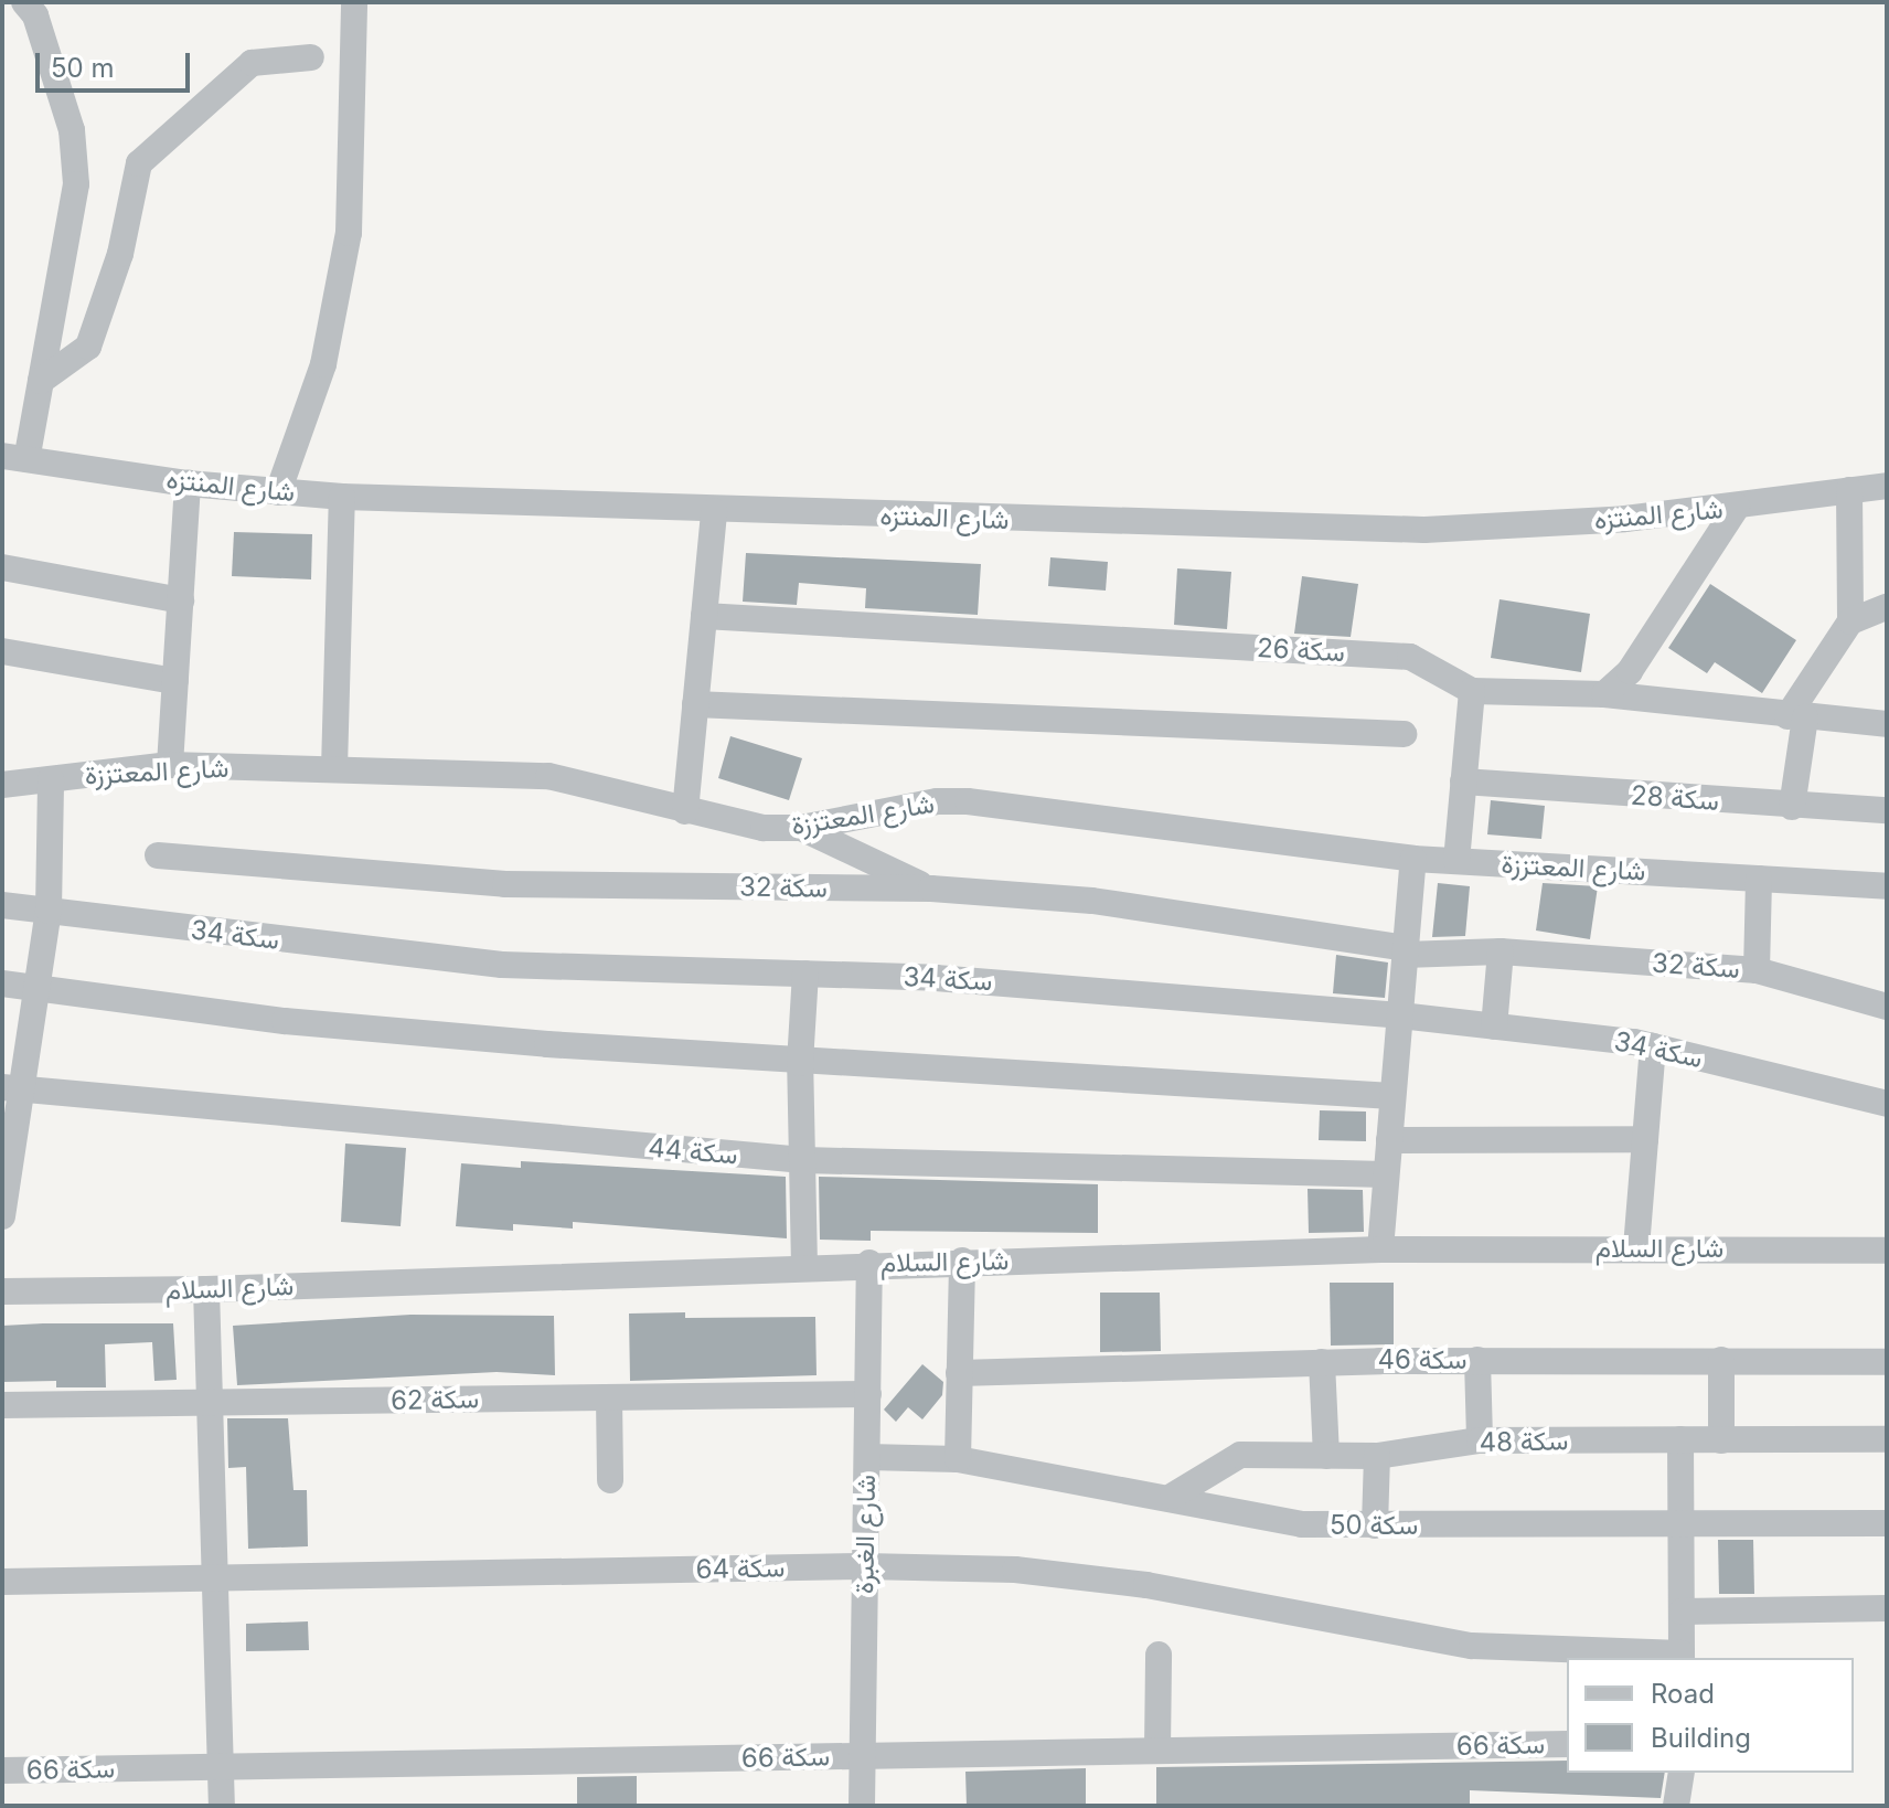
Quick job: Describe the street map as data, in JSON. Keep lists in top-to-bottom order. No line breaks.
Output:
{"streets":{"street":["شارع المنتزه","سكة 26","شارع المعتززة","سكة 28","سكة 32","سكة 34","سكة 44","شارع السلام","سكة 46","سكة 62","سكة 48","سكة 50","شارع الغبرة","سكة 64","سكة 66"]},"crossings":[["شارع السلام","شارع الغبرة"],["سكة 62","شارع الغبرة"],["سكة 48","سكة 50"],["سكة 50","شارع الغبرة"],["شارع الغبرة","سكة 64"],["شارع الغبرة","سكة 66"]],"legend":["Road","Building"],"scale_bar":"50 m"}
